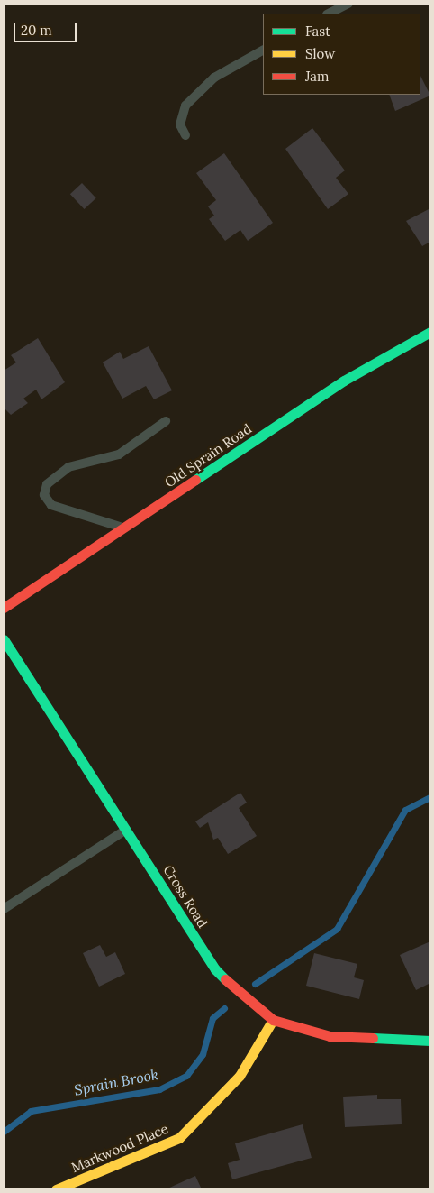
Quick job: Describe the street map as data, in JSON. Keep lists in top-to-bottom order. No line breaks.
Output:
{"streets":{"street":["Old Sprain Road","Cross Road","Markwood Place"]},"crossings":[["Cross Road","Markwood Place"]],"water":["Sprain Brook"],"legend":["Fast","Slow","Jam"],"scale_bar":"20 m"}
